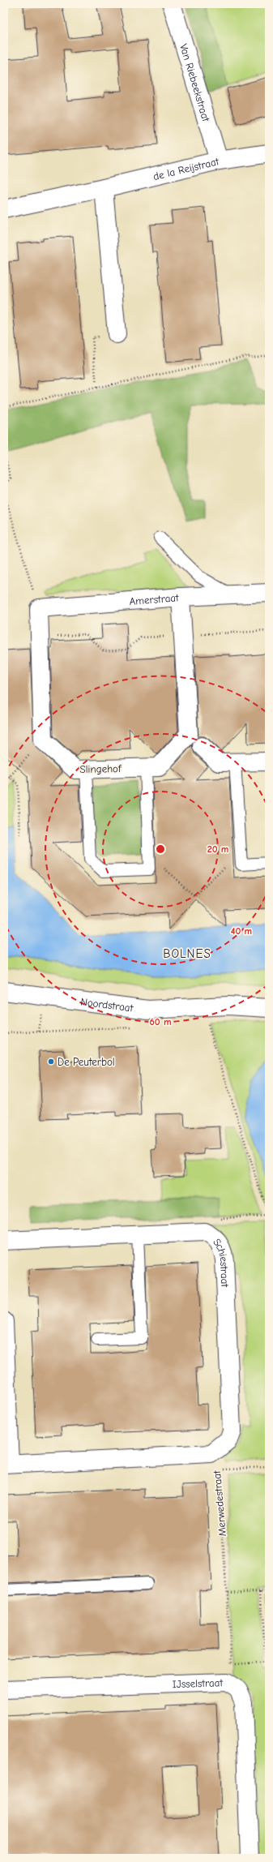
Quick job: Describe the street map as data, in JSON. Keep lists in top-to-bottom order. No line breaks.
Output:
{"streets":{"street":["Van Riebeekstraat","de la Reijstraat","Amerstraat","Slingehof","Noordstraat","Schiestraat","IJsselstraat"],"path":["Merwedestraat"]},"crossings":[["Van Riebeekstraat","de la Reijstraat"],["Schiestraat","Merwedestraat"],["Merwedestraat","IJsselstraat"]],"districts":["BOLNES"],"places":["De Peuterbol"],"rings":["20 m","40 m","60 m"]}
